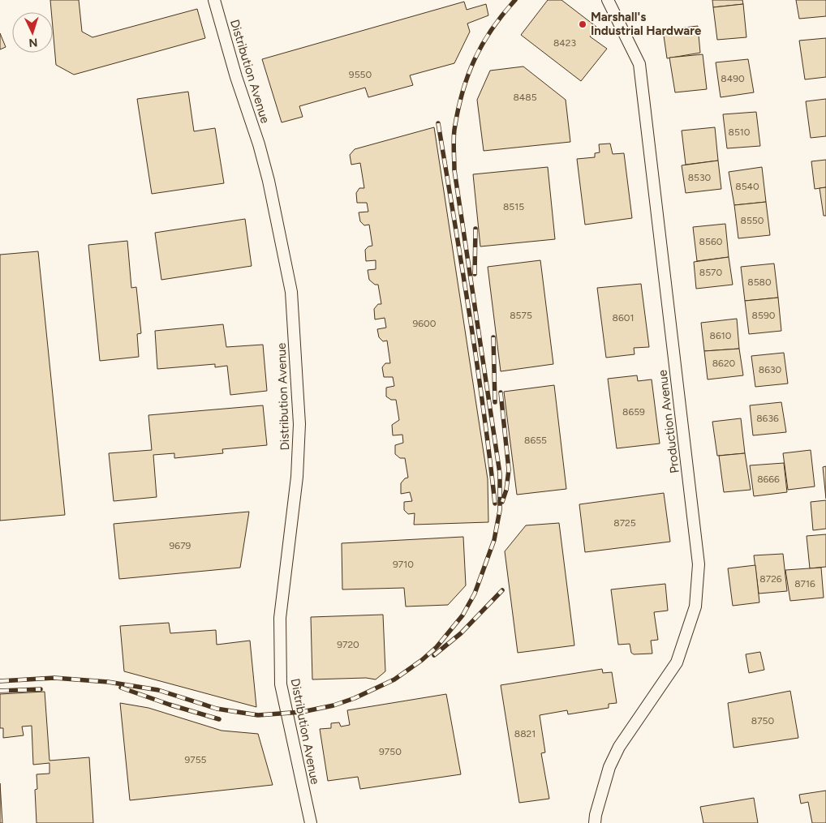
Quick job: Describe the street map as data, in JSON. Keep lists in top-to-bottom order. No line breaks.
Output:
{"streets":{"street":["Distribution Avenue","Production Avenue"]},"places":["Marshall's Industrial Hardware"],"house_numbers":["8423","9550","8490","8485","8510","8530","8540","8515","8550","8560","8570","8580","8575","8590","8601","9600","8610","8620","8630","8659","8636","8655","8666","8725","9679","9710","8726","8716","9720","8750","8821","9750","9755"],"north":"bottom"}
